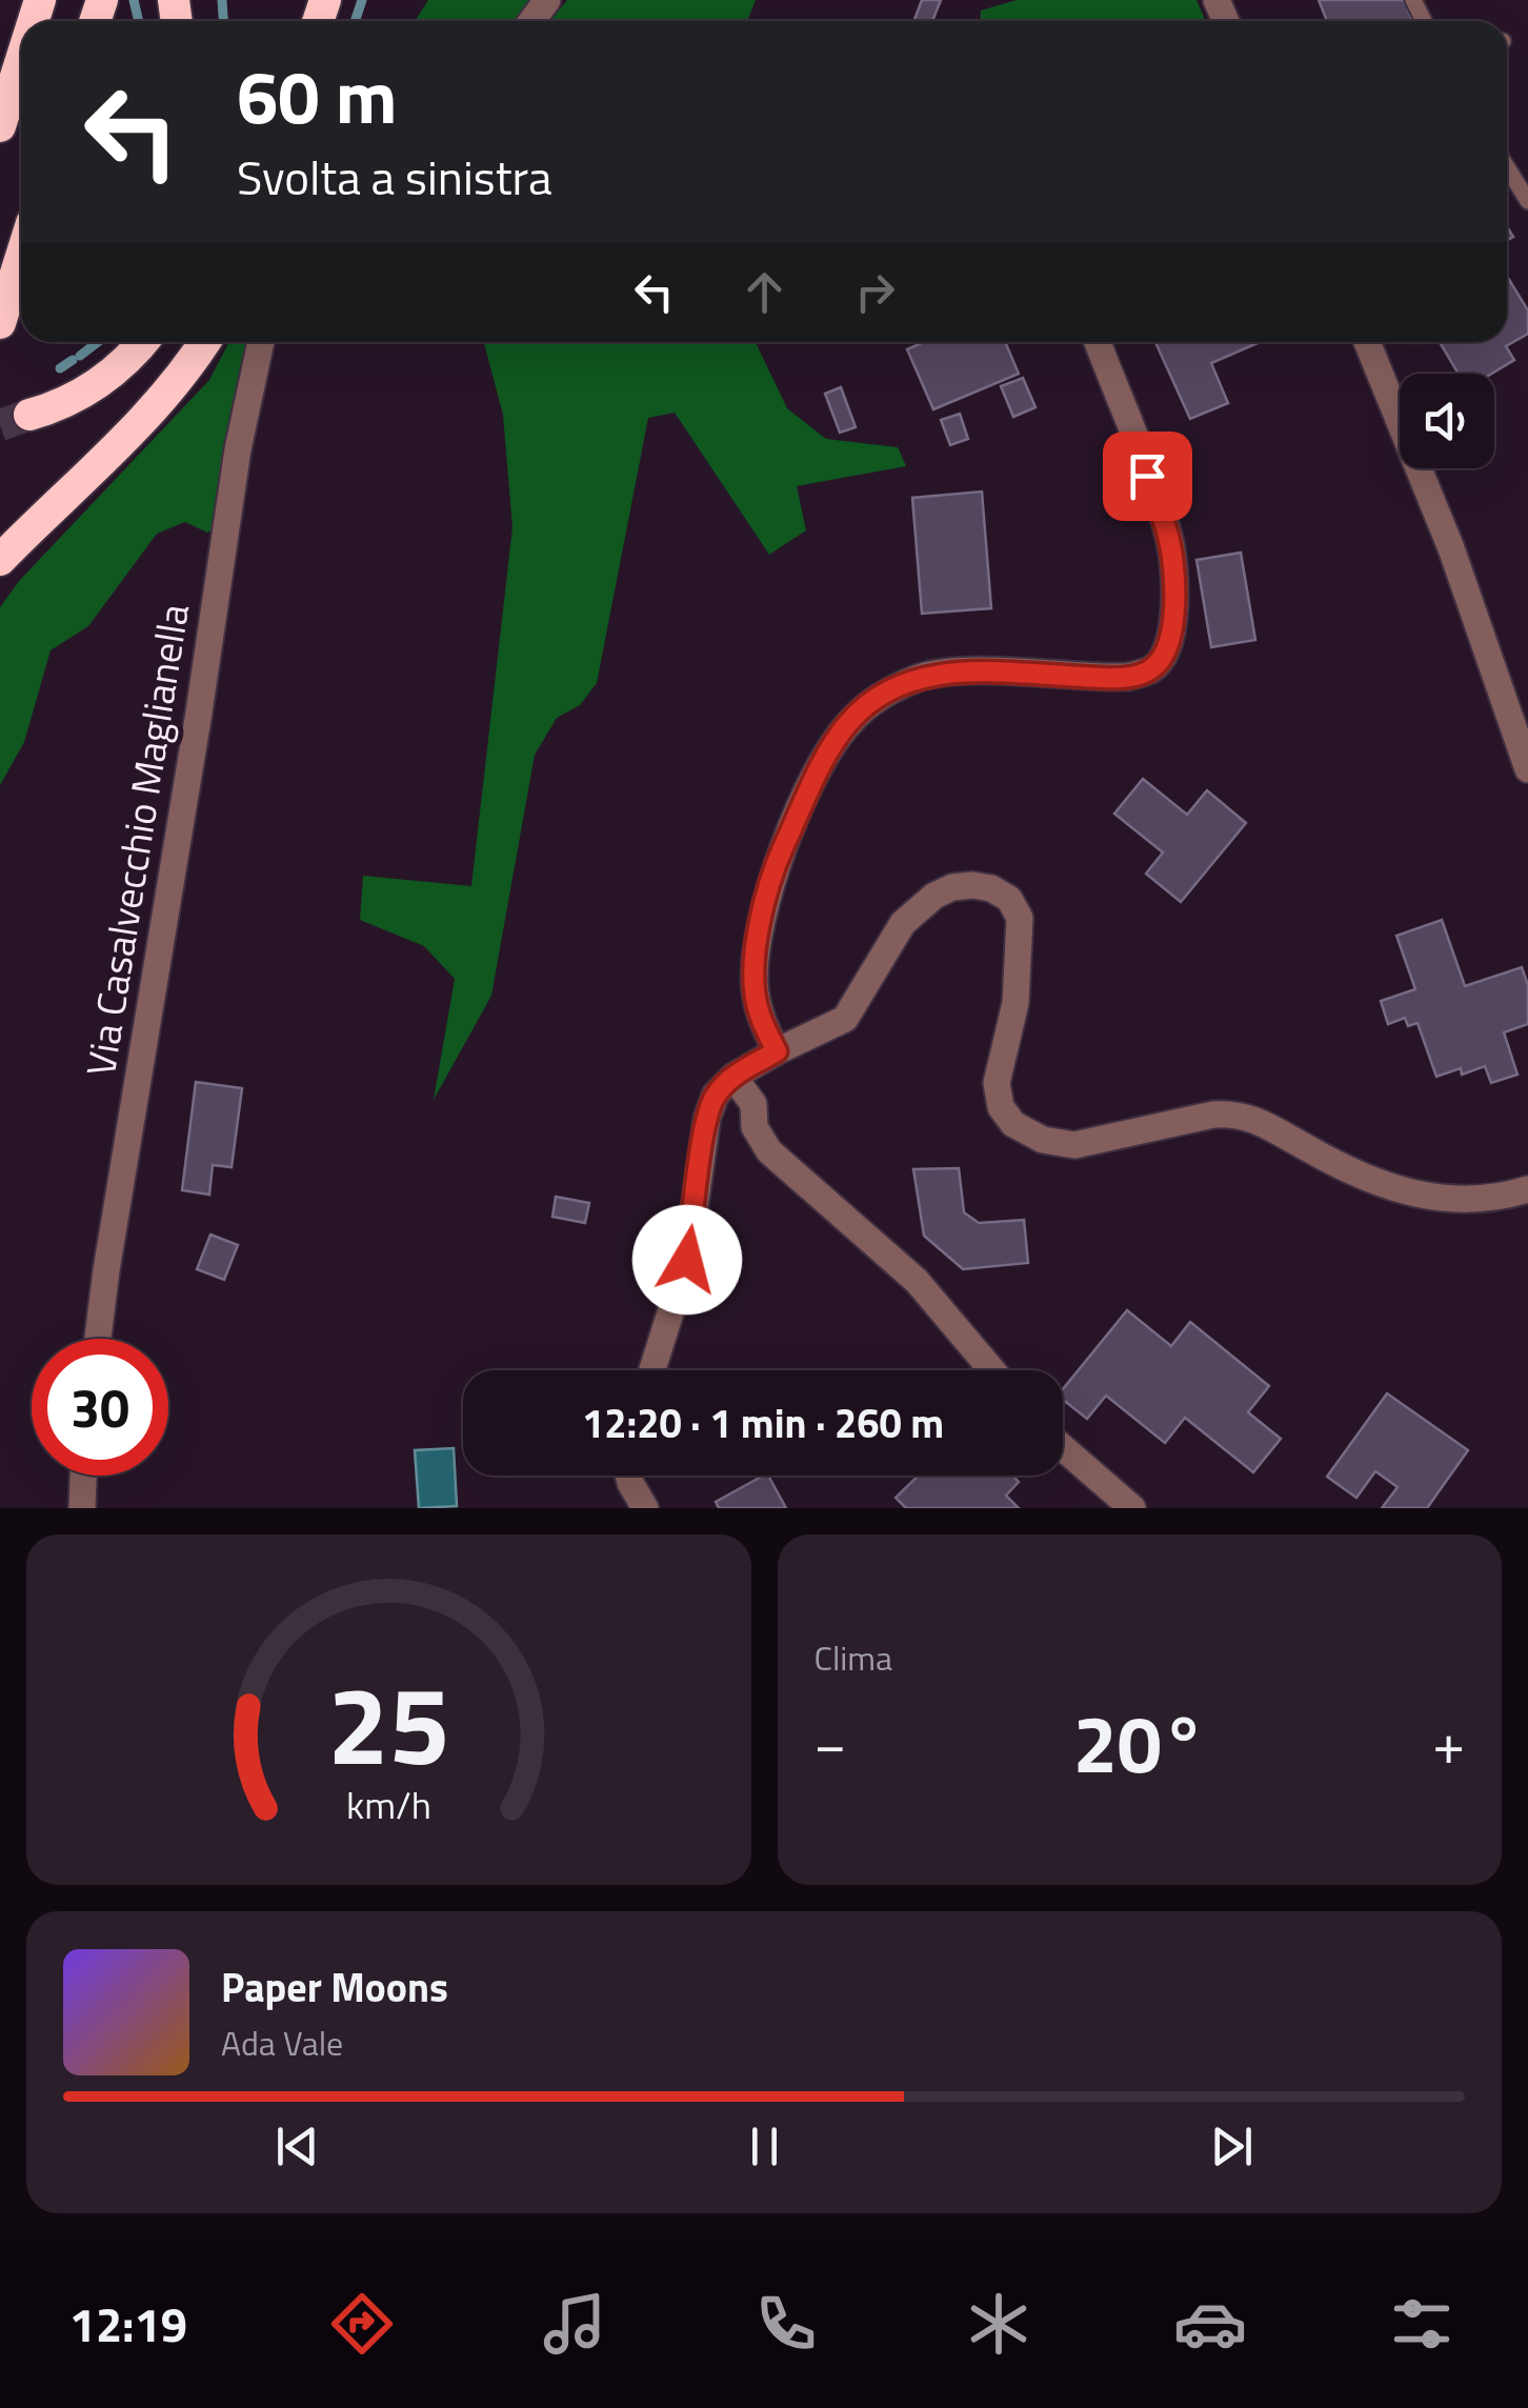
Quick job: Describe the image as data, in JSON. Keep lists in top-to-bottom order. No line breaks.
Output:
{"streets":{"street":["Via Casalvecchio Maglianella"]},"page":{"turn":["60 m","Svolta a sinistra"],"limit":"30","trip":"12:20 · 1 min · 260 m","tile":"Clima","heat":["−","20°","+"],"song":["Paper Moons","Ada Vale"],"tabs":"12:19","gauge":["25","km/h"]}}
